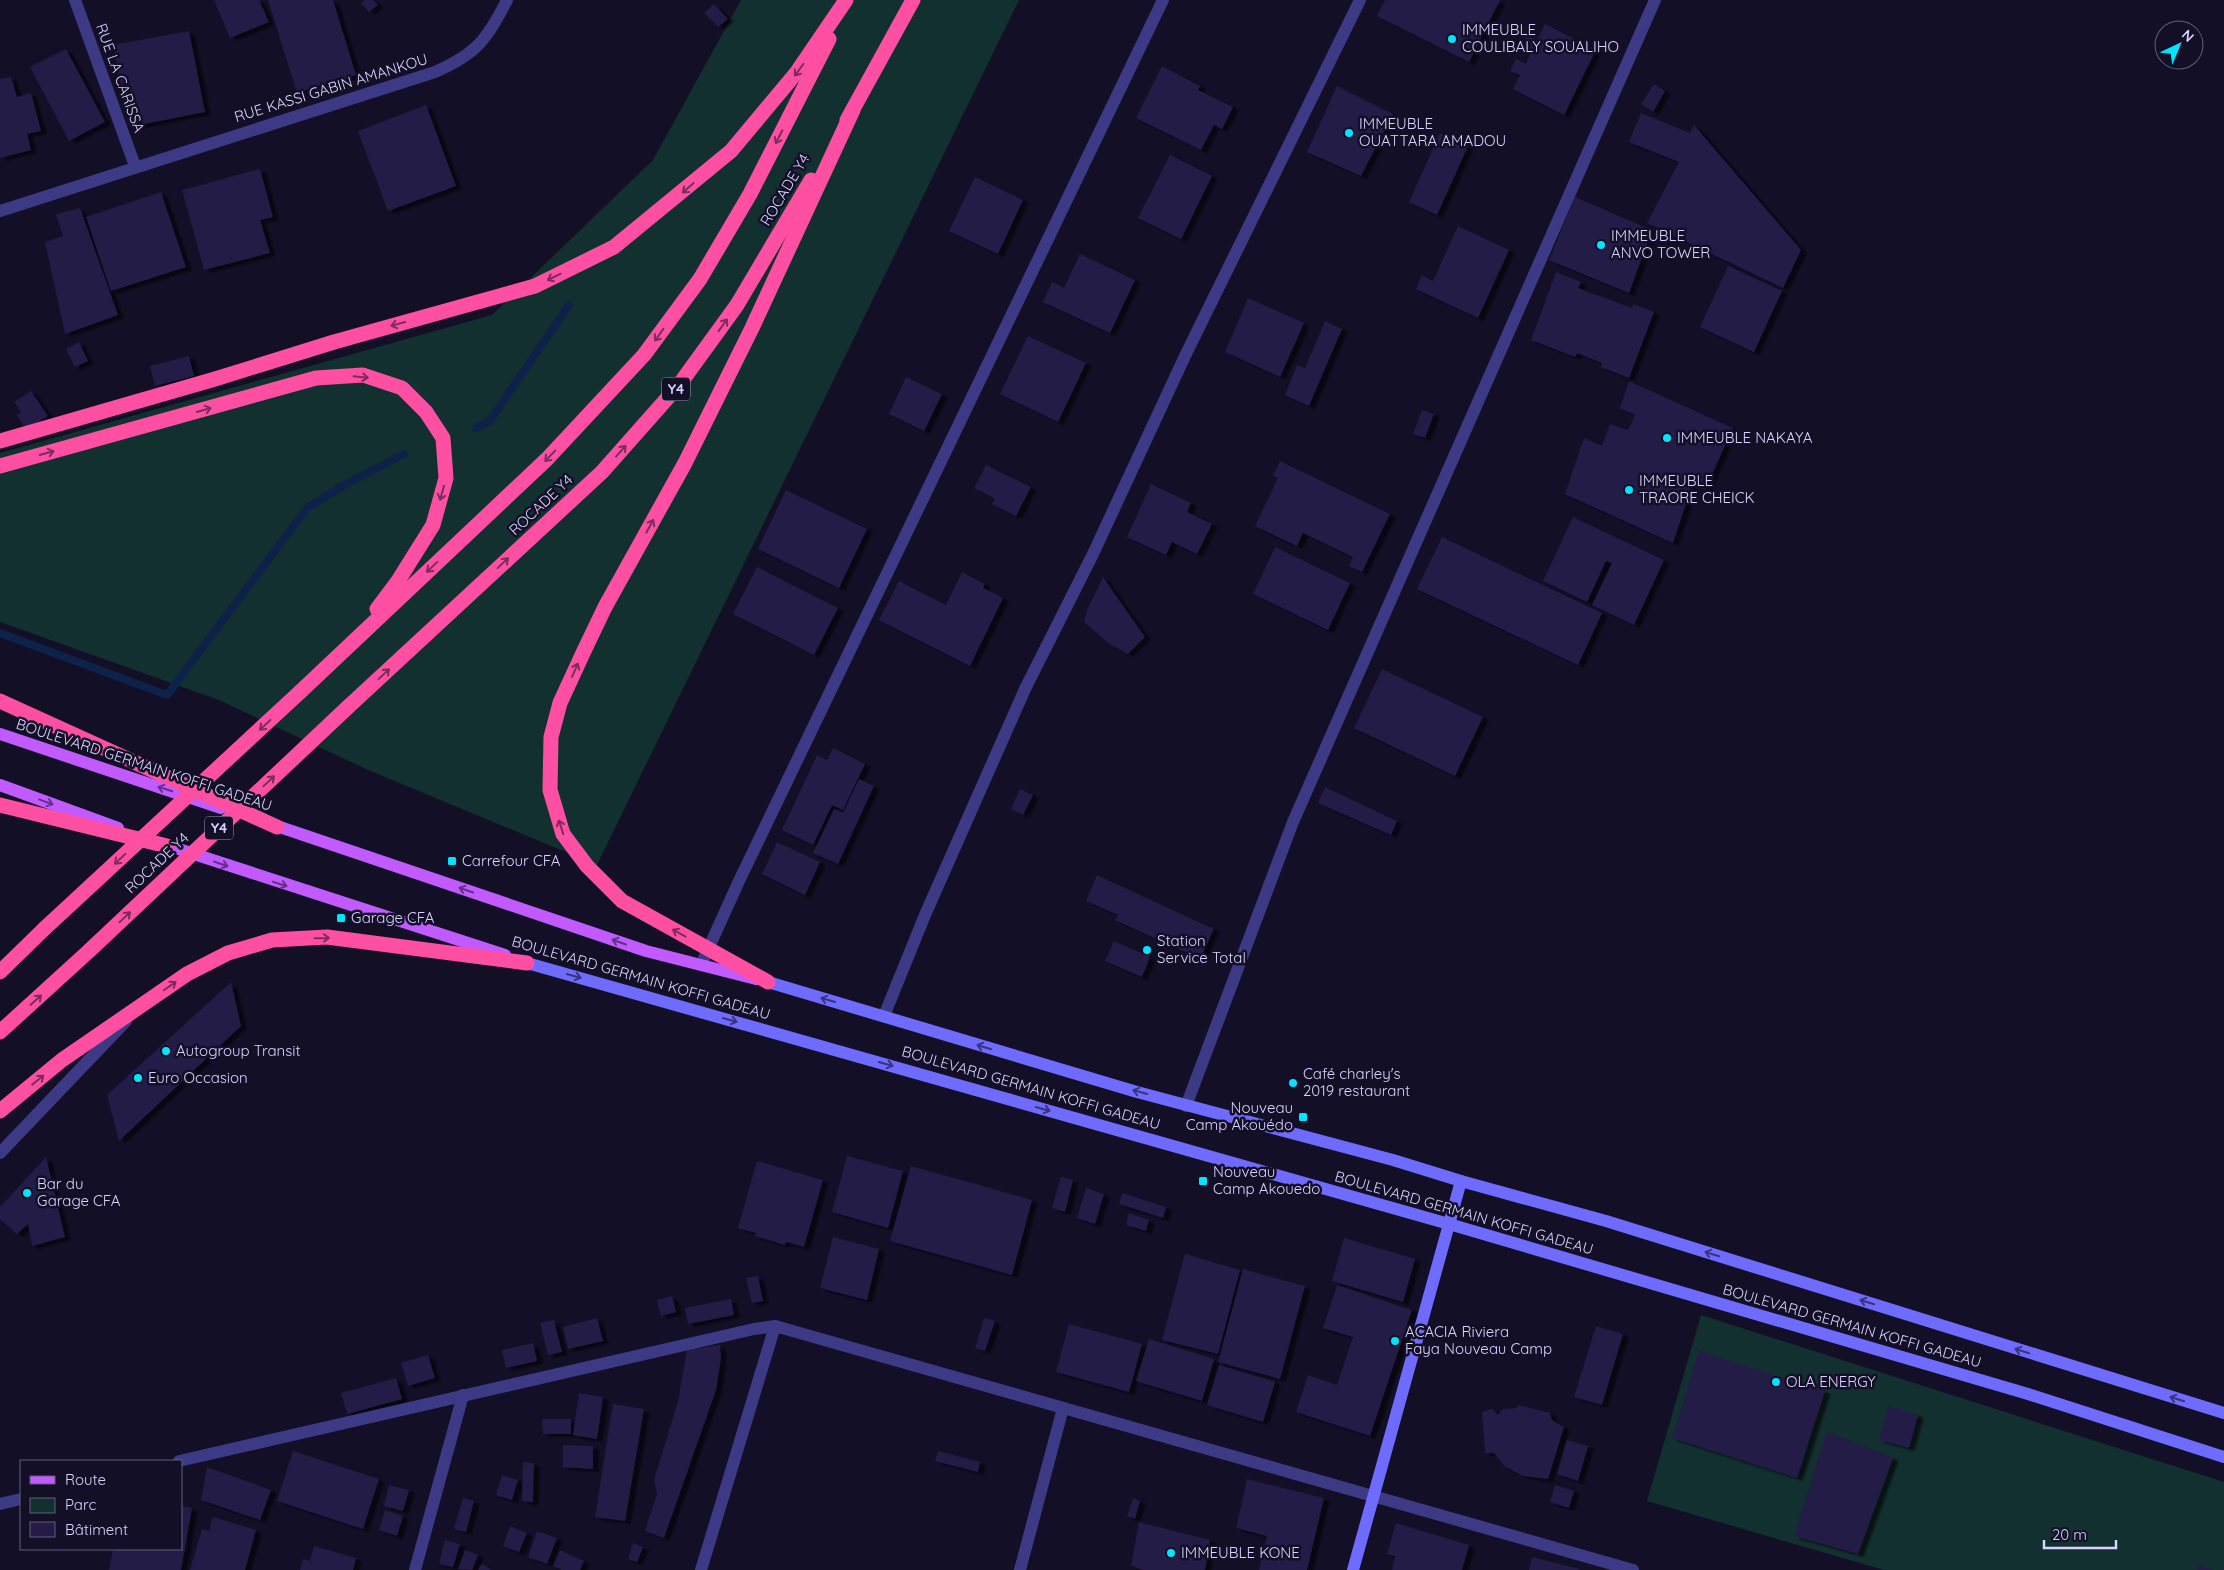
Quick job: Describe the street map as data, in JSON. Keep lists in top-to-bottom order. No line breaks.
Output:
{"streets":{"highway":["ROCADE Y4","Y4"],"main road":["BOULEVARD GERMAIN KOFFI GADEAU"],"street":["RUE LA CARISSA","RUE KASSI GABIN AMANKOU"]},"crossings":[["RUE LA CARISSA","RUE KASSI GABIN AMANKOU"]],"places":{"other":["IMMEUBLE COULIBALY SOUALIHO","IMMEUBLE OUATTARA AMADOU","IMMEUBLE ANVO TOWER","IMMEUBLE NAKAYA","IMMEUBLE TRAORE CHEICK","Station Service Total","Autogroup Transit","Euro Occasion","Café charley's 2019 restaurant","Bar du Garage CFA","ACACIA Riviera Faya Nouveau Camp","OLA ENERGY","IMMEUBLE KONE"],"transit":["Carrefour CFA","Garage CFA","Nouveau Camp Akouédo","Nouveau Camp Akouedo"]},"legend":["Route","Parc","Bâtiment"],"scale_bar":"20 m","north":"top right"}
